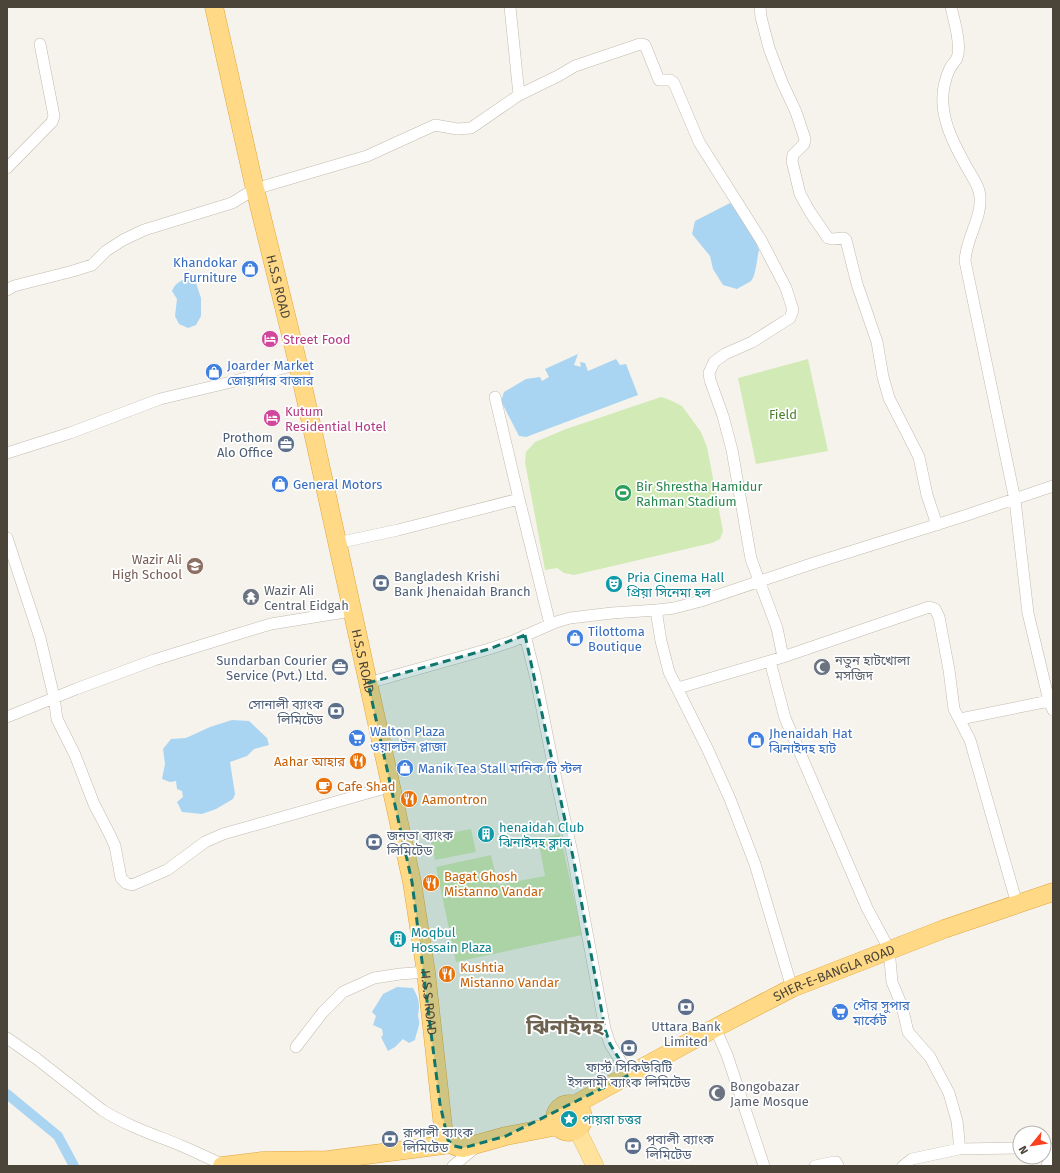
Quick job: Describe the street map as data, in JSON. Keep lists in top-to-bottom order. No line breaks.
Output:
{"streets":{"highway":["H.S.S ROAD","SHER-E-BANGLA ROAD"]},"districts":["ঝিনাইদহ"],"parks":["Field"],"places":{"shop":["Khandokar Furniture","Joarder Market জোয়ার্দার বাজার","General Motors","Tilottoma Boutique","Jhenaidah Hat ঝিনাইদহ হাট","Manik Tea Stall মানিক টি স্টল"],"hotel":["Street Food","Kutum Residential Hotel"],"office":["Prothom Alo Office","Sundarban Courier Service (Pvt.) Ltd."],"sports":["Bir Shrestha Hamidur Rahman Stadium"],"school or university":["Wazir Ali High School"],"bank":["Bangladesh Krishi Bank Jhenaidah Branch","সোনালী ব্যাংক লিমিটেড","জনতা ব্যাংক লিমিটেড","Uttara Bank Limited","ফার্স্ট সিকিউরিটি ইসলামী ব্যাংক লিমিটেড","রূপালী ব্যাংক লিমিটেড","পূবালী ব্যাংক লিমিটেড"],"theatre":["Pria Cinema Hall প্রিয়া সিনেমা হল"],"temple":["Wazir Ali Central Eidgah"],"mosque":["নতুন হাটখোলা মসজিদ","Bongobazar Jame Mosque"],"supermarket":["Walton Plaza ওয়ালটন প্লাজা","পৌর সুপার মার্কেট"],"restaurant":["Aahar আহার","Aamontron","Bagat Ghosh Mistanno Vandar","Kushtia Mistanno Vandar"],"cafe":["Cafe Shad"],"building":["henaidah Club ঝিনাইদহ ক্লাব","Moqbul Hossain Plaza"],"place":["পায়রা চত্তর"]},"north":"bottom left"}
